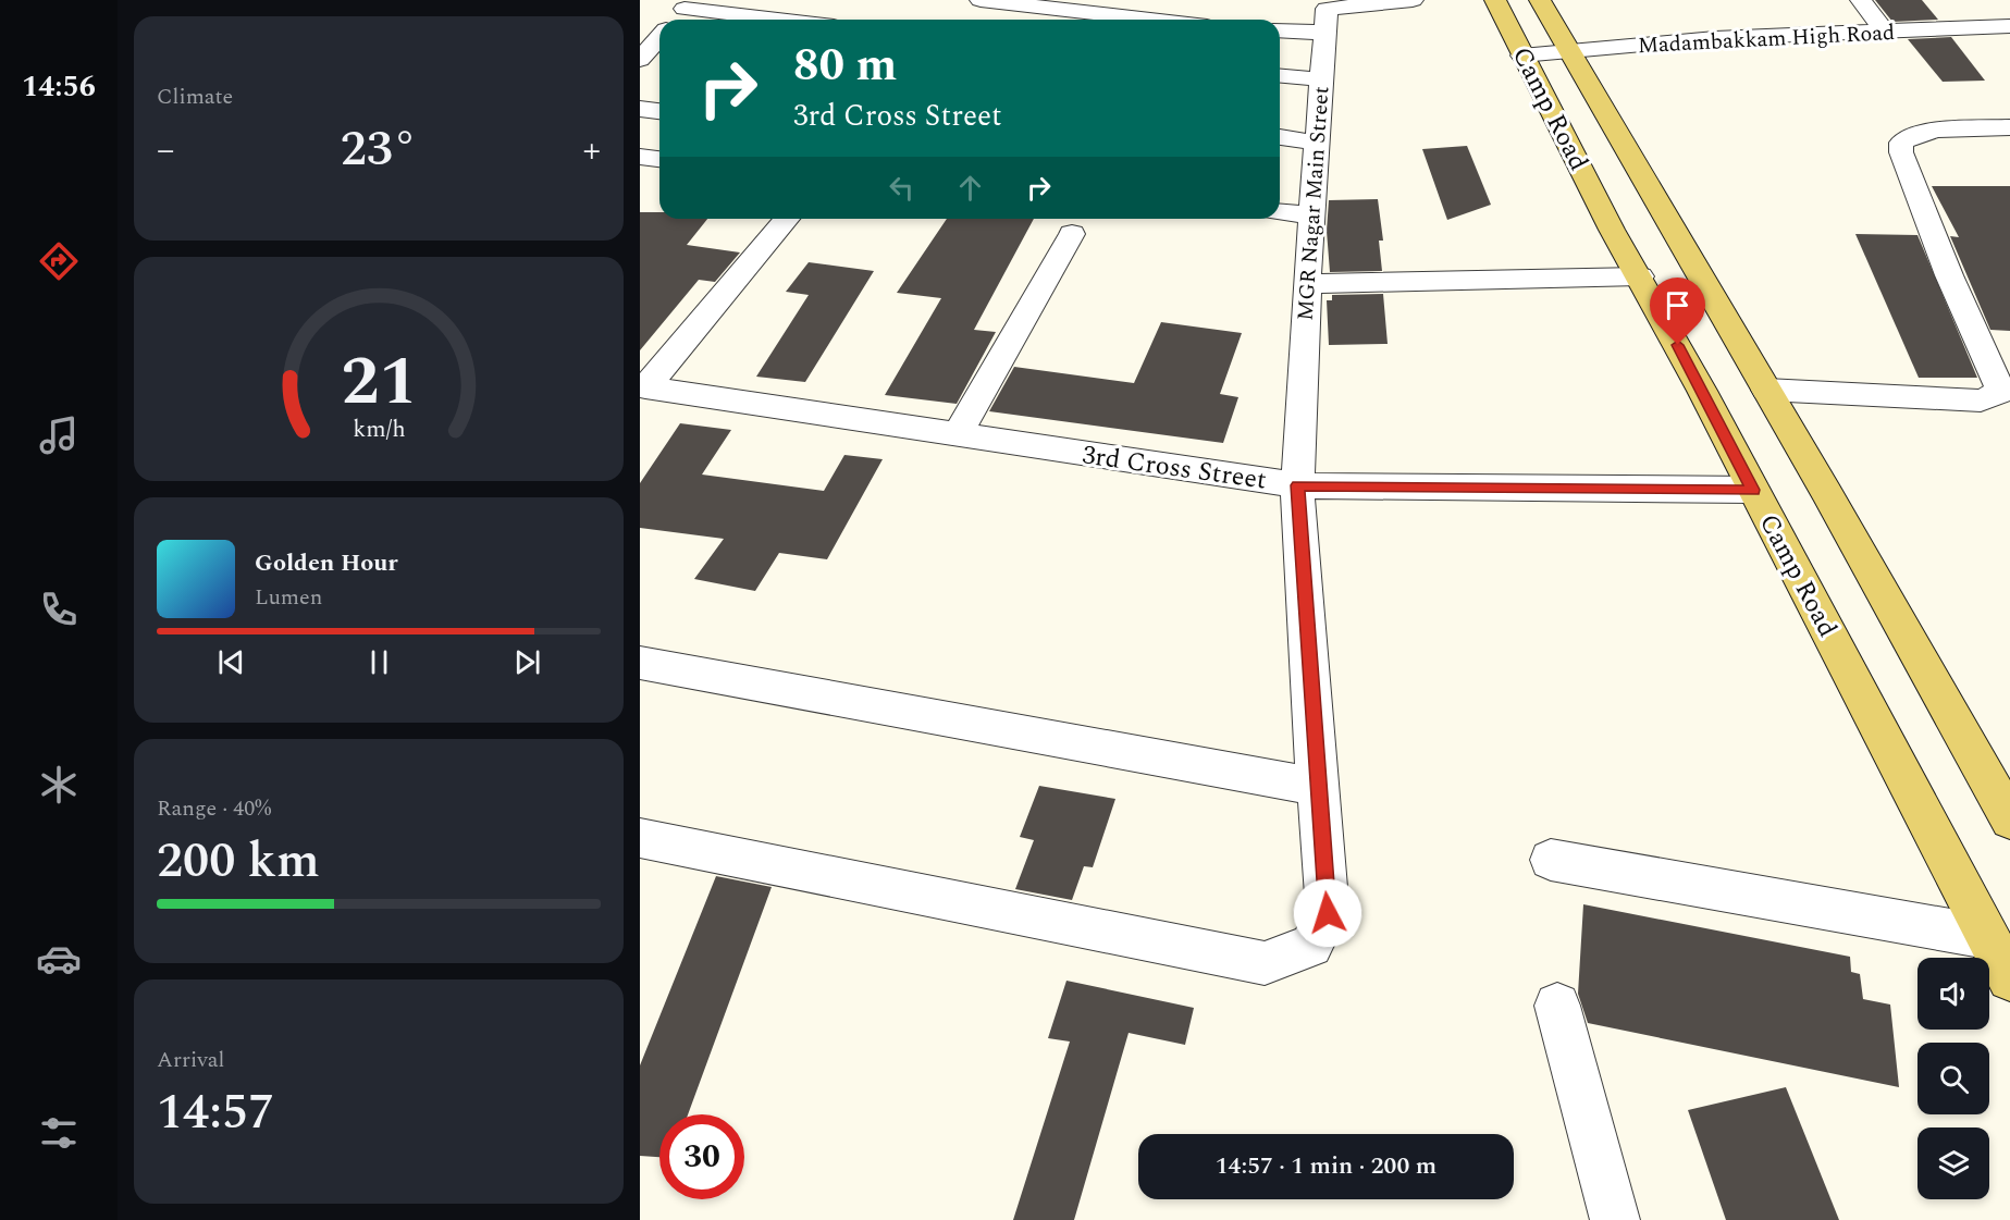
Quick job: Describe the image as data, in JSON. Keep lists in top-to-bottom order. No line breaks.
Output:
{"streets":{"main road":["Camp Road"],"street":["Madambakkam High Road","MGR Nagar Main Street","3rd Cross Street"]},"crossings":[["Madambakkam High Road","Camp Road"],["Camp Road","3rd Cross Street"],["MGR Nagar Main Street","3rd Cross Street"]],"page":{"tabs":"14:56","tile":["Climate",["Range · 40%","200 km"],["Arrival","14:57"]],"turn":["80 m","3rd Cross Street"],"heat":["−","23°","+"],"song":["Golden Hour","Lumen"],"limit":"30","trip":"14:57 · 1 min · 200 m","gauge":["21","km/h"]}}
